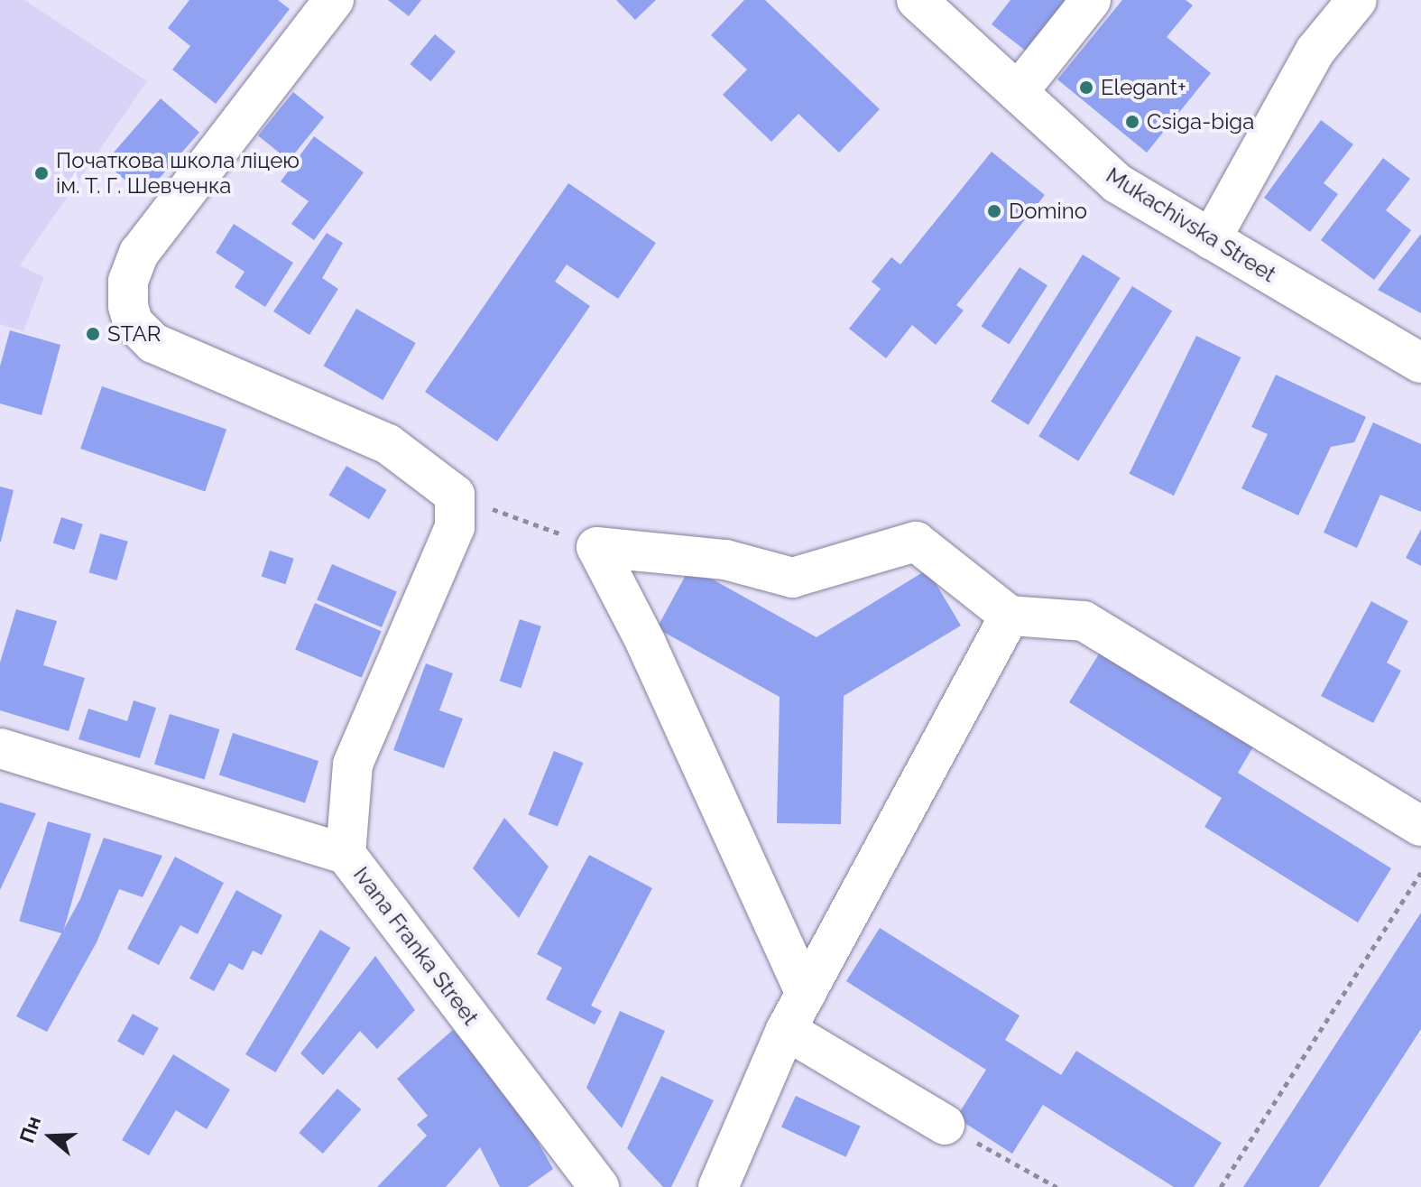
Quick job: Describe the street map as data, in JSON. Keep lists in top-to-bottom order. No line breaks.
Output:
{"streets":{"main road":["Mukachivska Street","Ivana Franka Street"]},"places":["Elegant+","Csiga-biga","Початкова школа ліцею ім. Т. Г. Шевченка","Domino","STAR"],"north":"left"}
